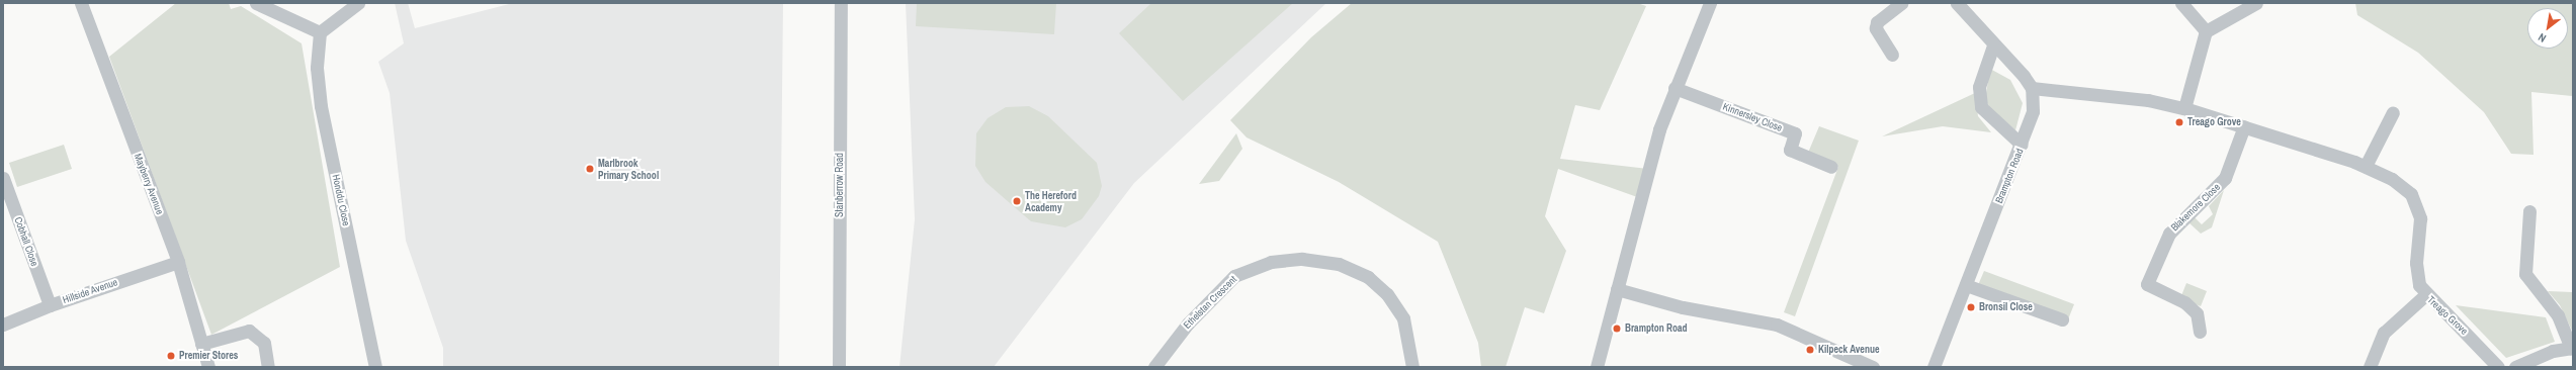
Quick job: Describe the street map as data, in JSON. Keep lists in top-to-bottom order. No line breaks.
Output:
{"streets":{"street":["Kinnersley Close","Brampton Road","Mayberry Avenue","Stanberrow Road","Honddu Close","Blakemore Close","Cobhall Close","Hillside Avenue","Ethelstan Crescent","Treago Grove"]},"crossings":[["Brampton Road","Treago Grove"],["Mayberry Avenue","Hillside Avenue"],["Blakemore Close","Treago Grove"],["Cobhall Close","Hillside Avenue"]],"places":["Treago Grove","Marlbrook Primary School","The Hereford Academy","Bronsil Close","Brampton Road","Kilpeck Avenue","Premier Stores"],"north":"bottom left"}
